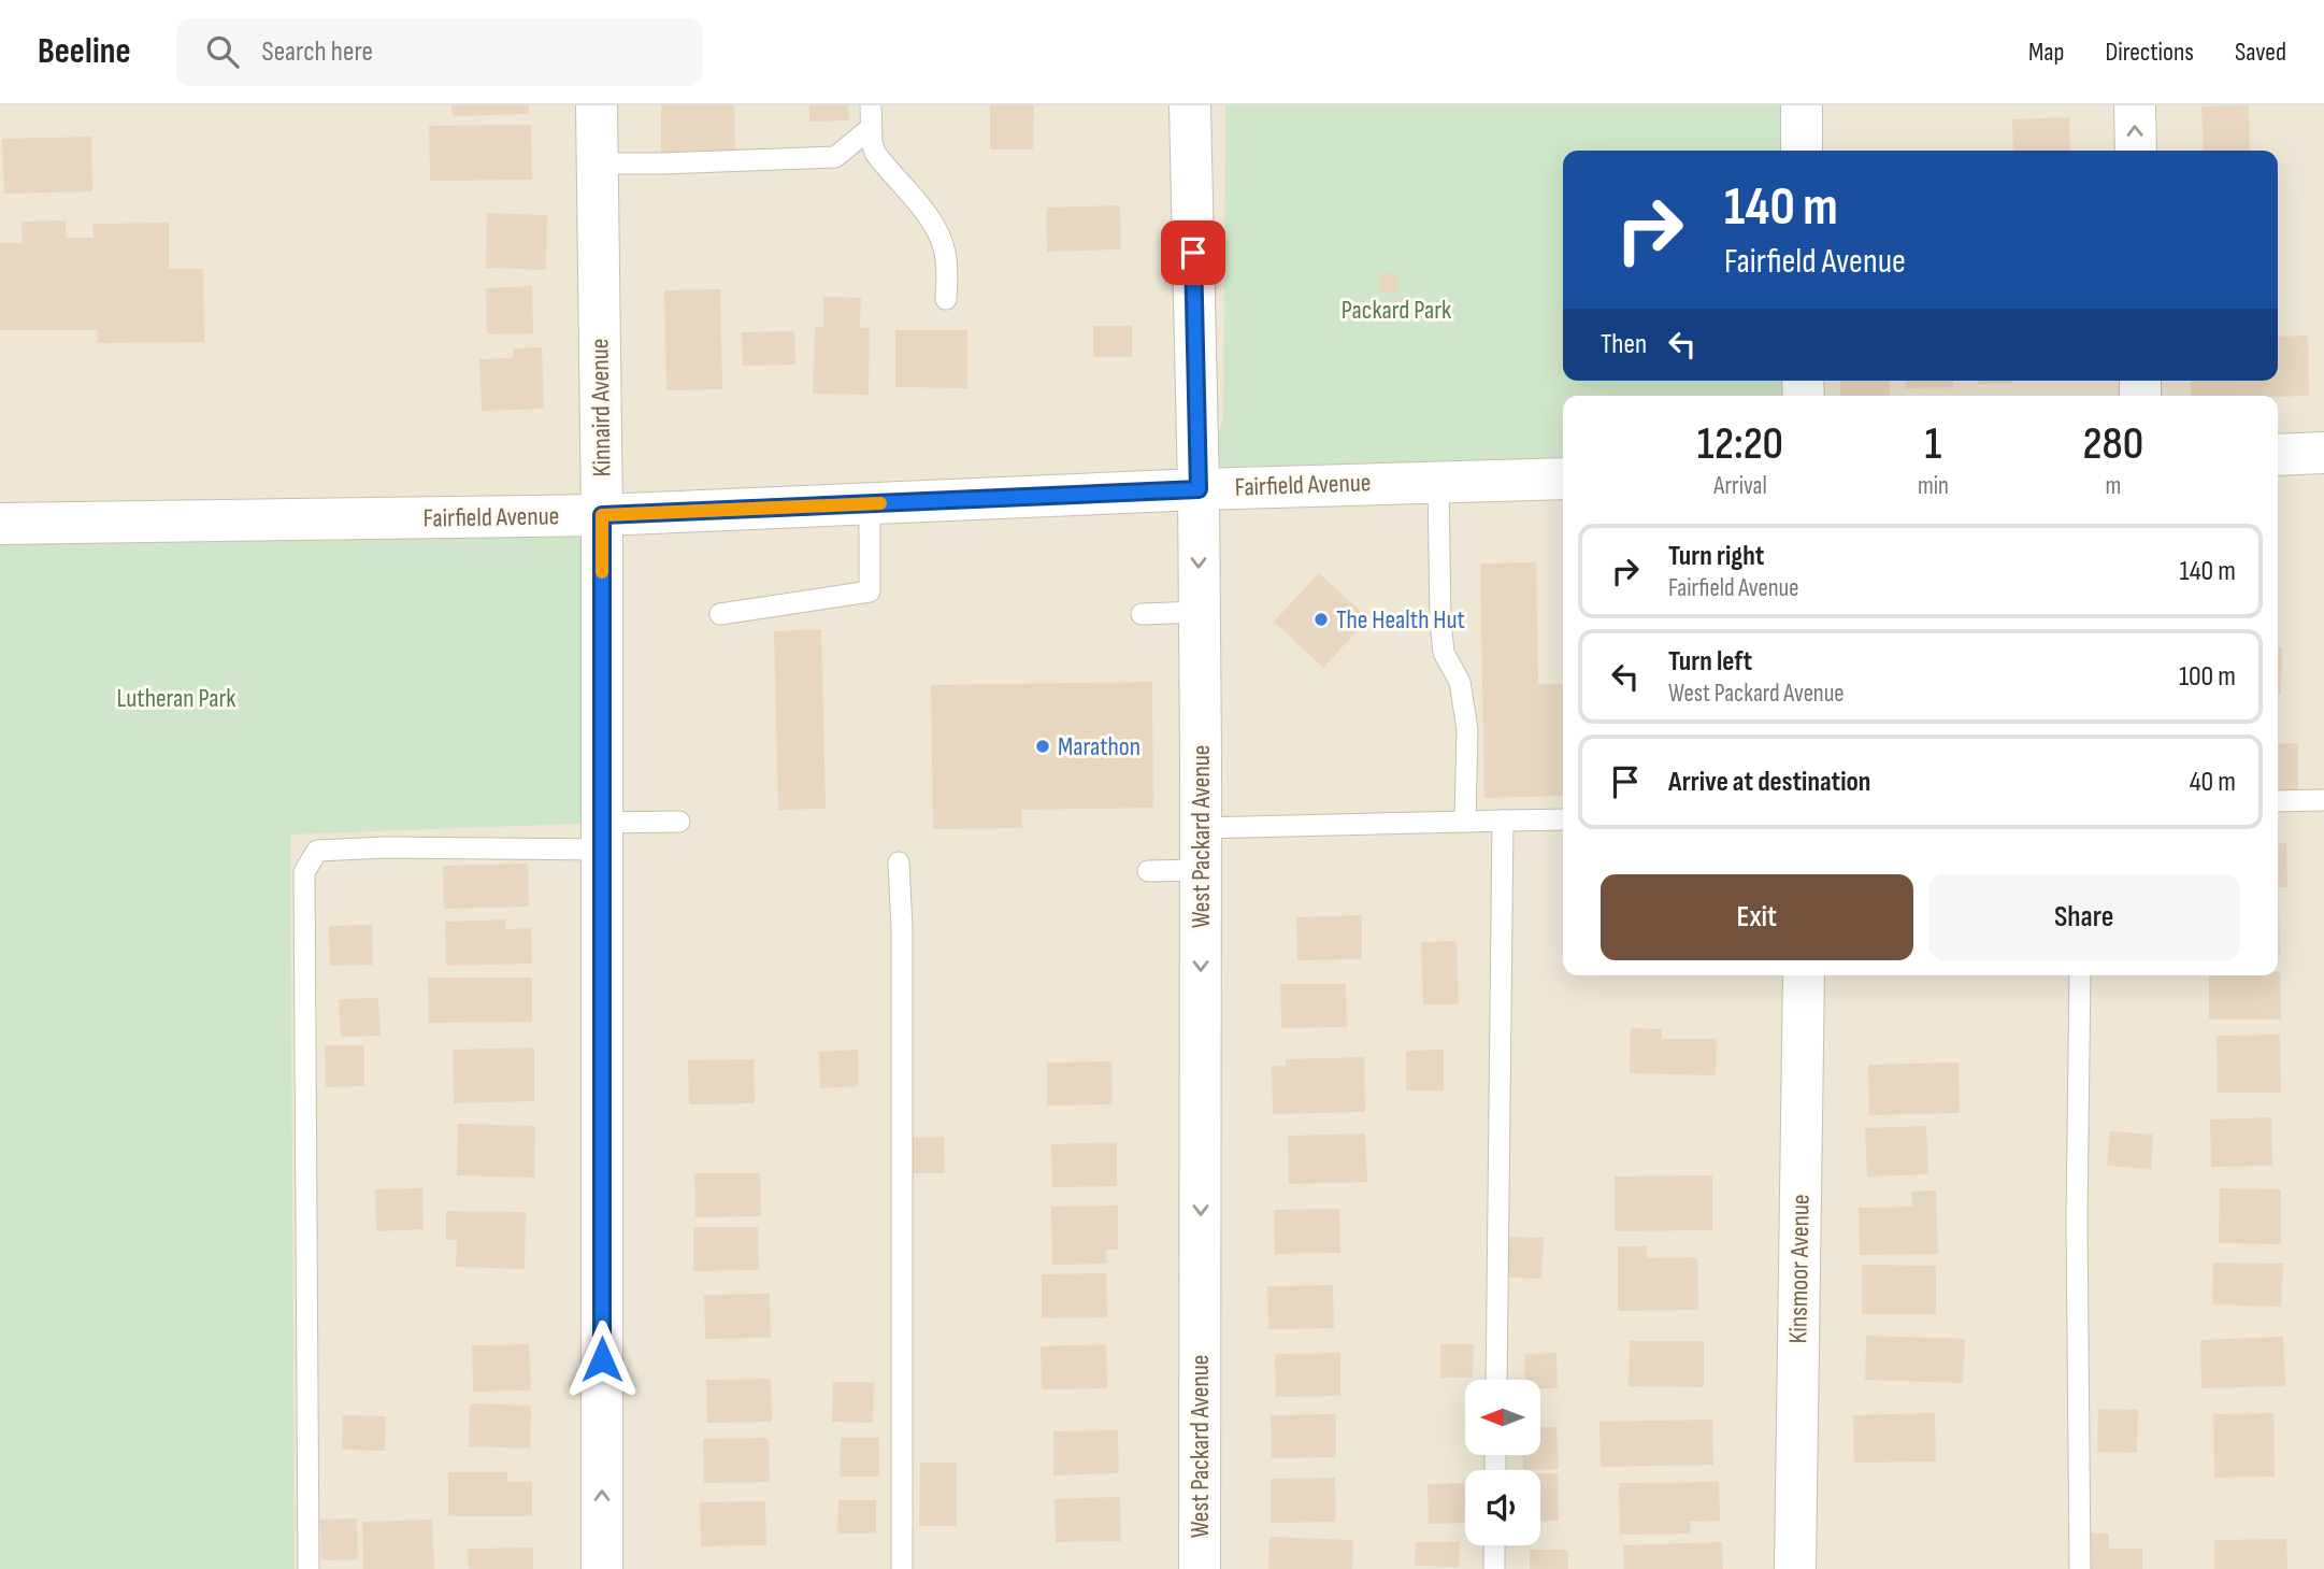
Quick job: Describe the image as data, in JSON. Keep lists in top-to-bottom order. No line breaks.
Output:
{"streets":{"street":["Kinnaird Avenue","Fairfield Avenue","West Packard Avenue","Kinsmoor Avenue"]},"crossings":[["Kinnaird Avenue","Fairfield Avenue"],["Fairfield Avenue","West Packard Avenue"]],"one_way":["Kinnaird Avenue","West Packard Avenue"],"parks":["Packard Park","Lutheran Park"],"places":["The Health Hut","Marathon"],"north":"left","page":{"header":"Beeline","search":"Search here","nav":["Map","Directions","Saved"],"turn":["140 m","Fairfield Avenue"],"then":"Then","eta":["12:20","Arrival","1","min","280","m"],"list":[{"name":"Turn right","note":"Fairfield Avenue","value":"140 m"},{"name":"Turn left","note":"West Packard Avenue","value":"100 m"},{"name":"Arrive at destination","value":"40 m"}],"buttons":["Exit","Share"]}}
